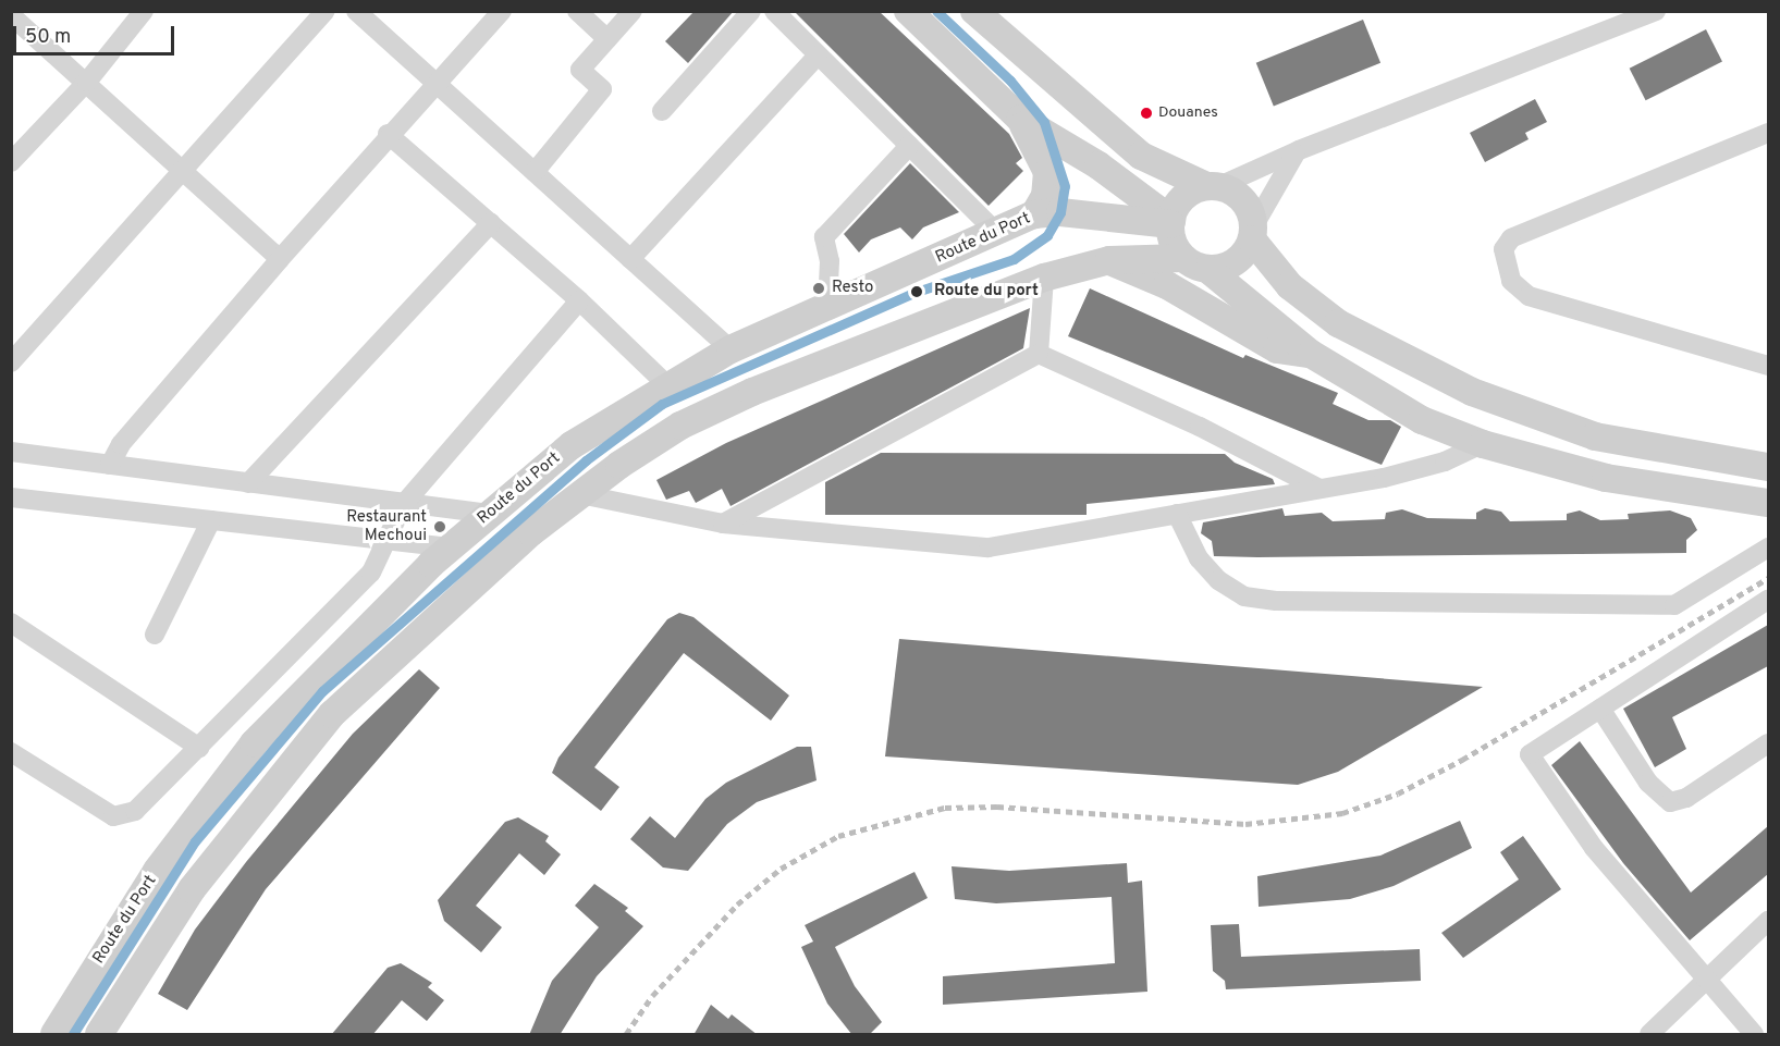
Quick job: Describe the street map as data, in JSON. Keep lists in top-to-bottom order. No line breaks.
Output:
{"streets":{"main road":["Route du Port"]},"places":["Douanes","Resto","Route du port","Restaurant Mechoui"],"scale_bar":"50 m"}
